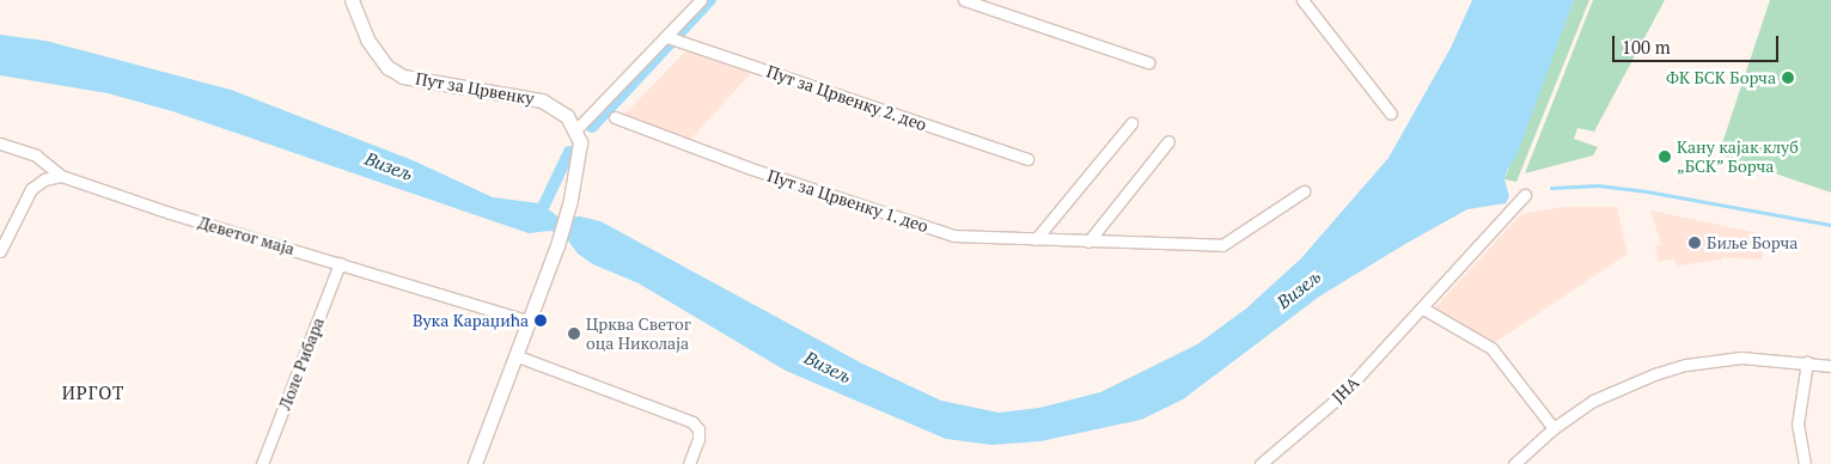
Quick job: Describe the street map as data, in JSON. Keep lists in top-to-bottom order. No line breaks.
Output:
{"streets":{"street":["Пут за Црвенку","Пут за Црвенку 2. део","Пут за Црвенку 1. део","Деветог маја","Лоле Рибара","ЈНА"]},"crossings":[["Деветог маја","Лоле Рибара"]],"districts":["ИРГОТ"],"water":["Визељ"],"places":["ФК БСК Борча","Кану кајак клуб „БСК” Борча","Биље Борча","Вука Караџића","Црква Светог оца Николаја"],"scale_bar":"100 m"}
